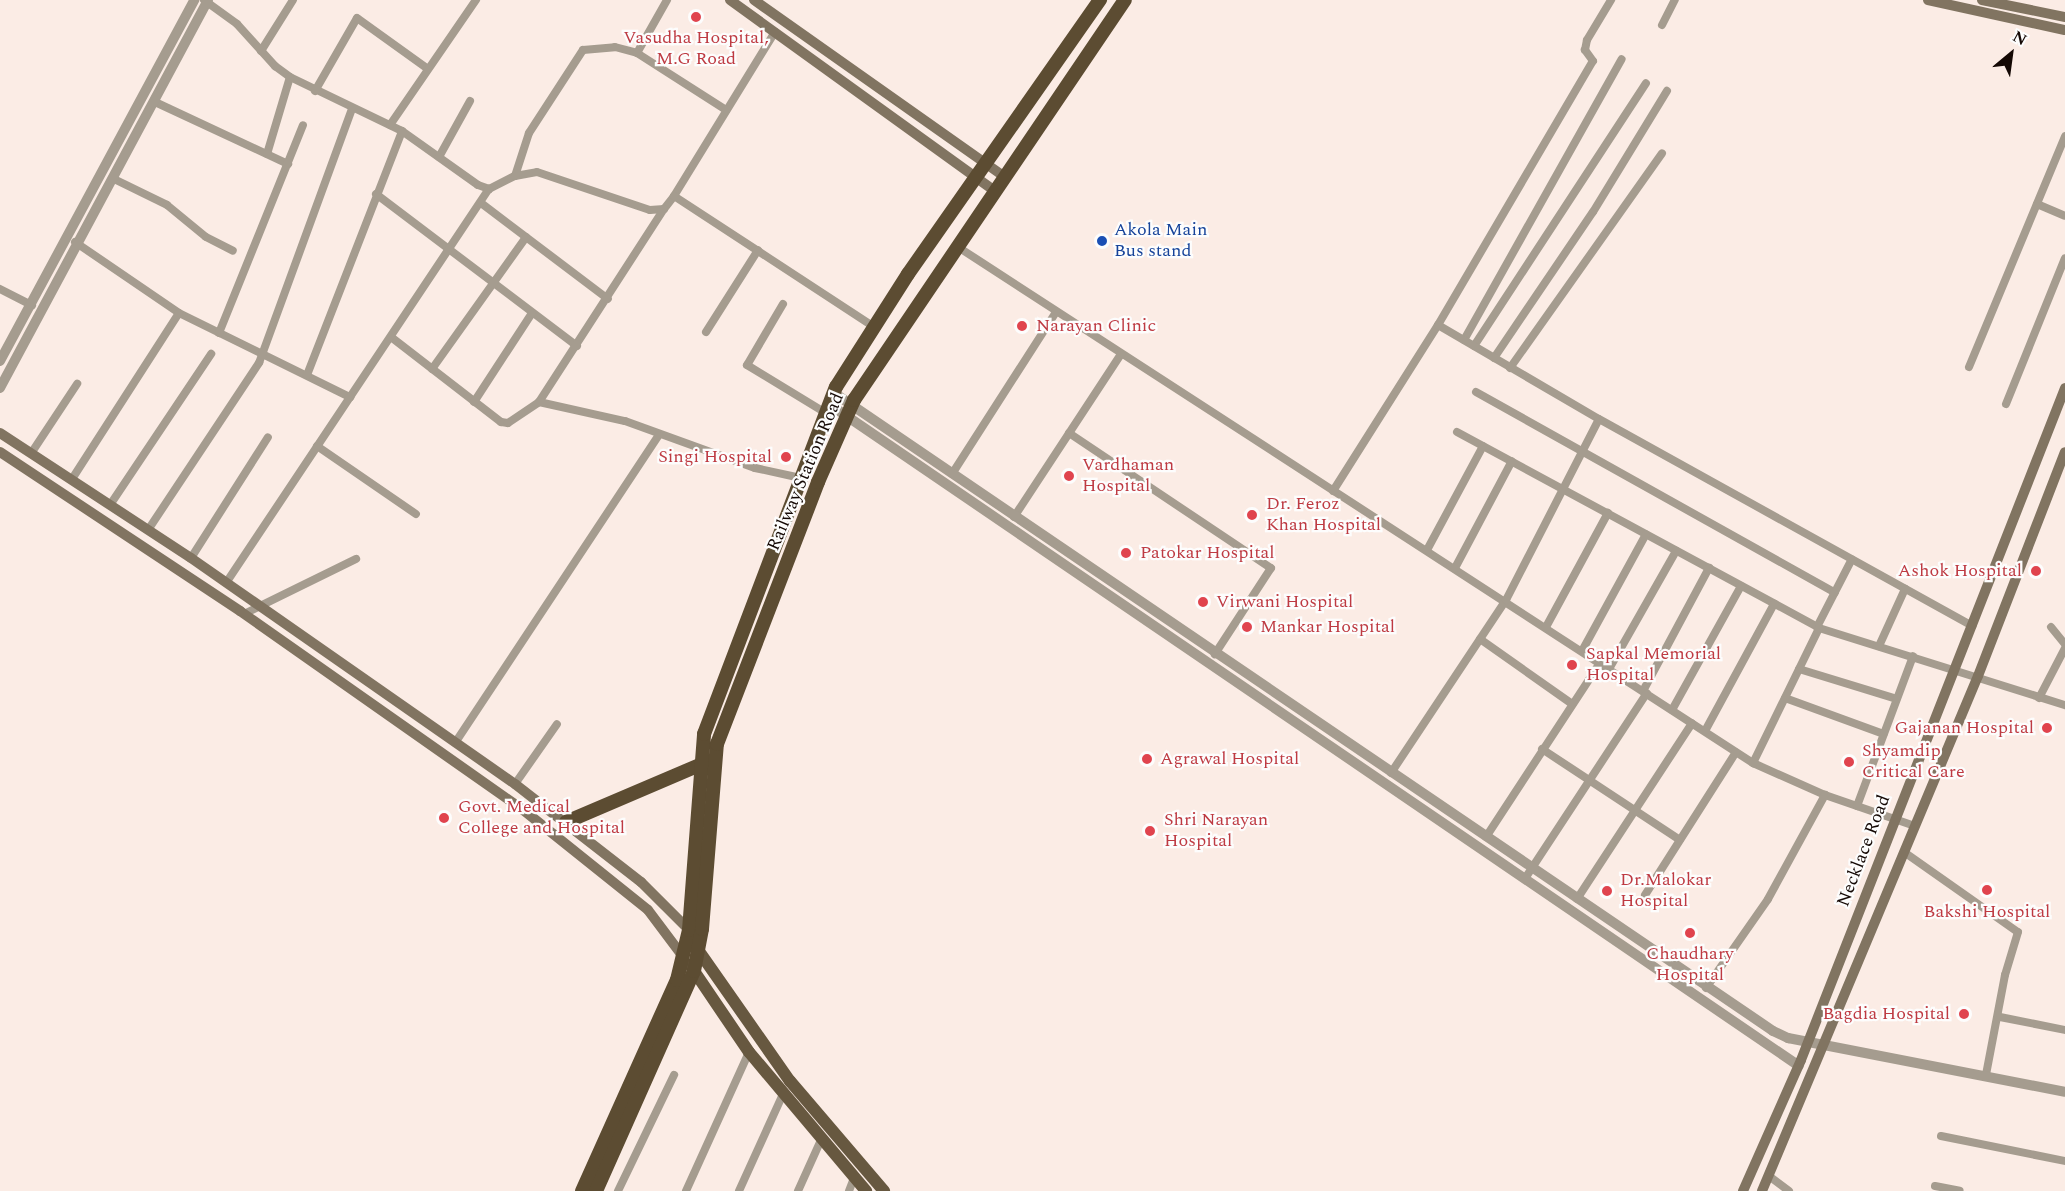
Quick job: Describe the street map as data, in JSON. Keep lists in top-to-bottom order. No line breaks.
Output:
{"streets":{"highway":["Railway Station Road"],"main road":["Necklace Road"]},"places":["Vasudha Hospital, M.G Road","Akola Main Bus stand","Narayan Clinic","Singi Hospital","Vardhaman Hospital","Dr. Feroz Khan Hospital","Patokar Hospital","Ashok Hospital","Virwani Hospital","Mankar Hospital","Sapkal Memorial Hospital","Gajanan Hospital","Agrawal Hospital","Shyamdip Critical Care","Govt. Medical College and Hospital","Shri Narayan Hospital","Bakshi Hospital","Dr.Malokar Hospital","Chaudhary Hospital","Bagdia Hospital"],"north":"top right"}
